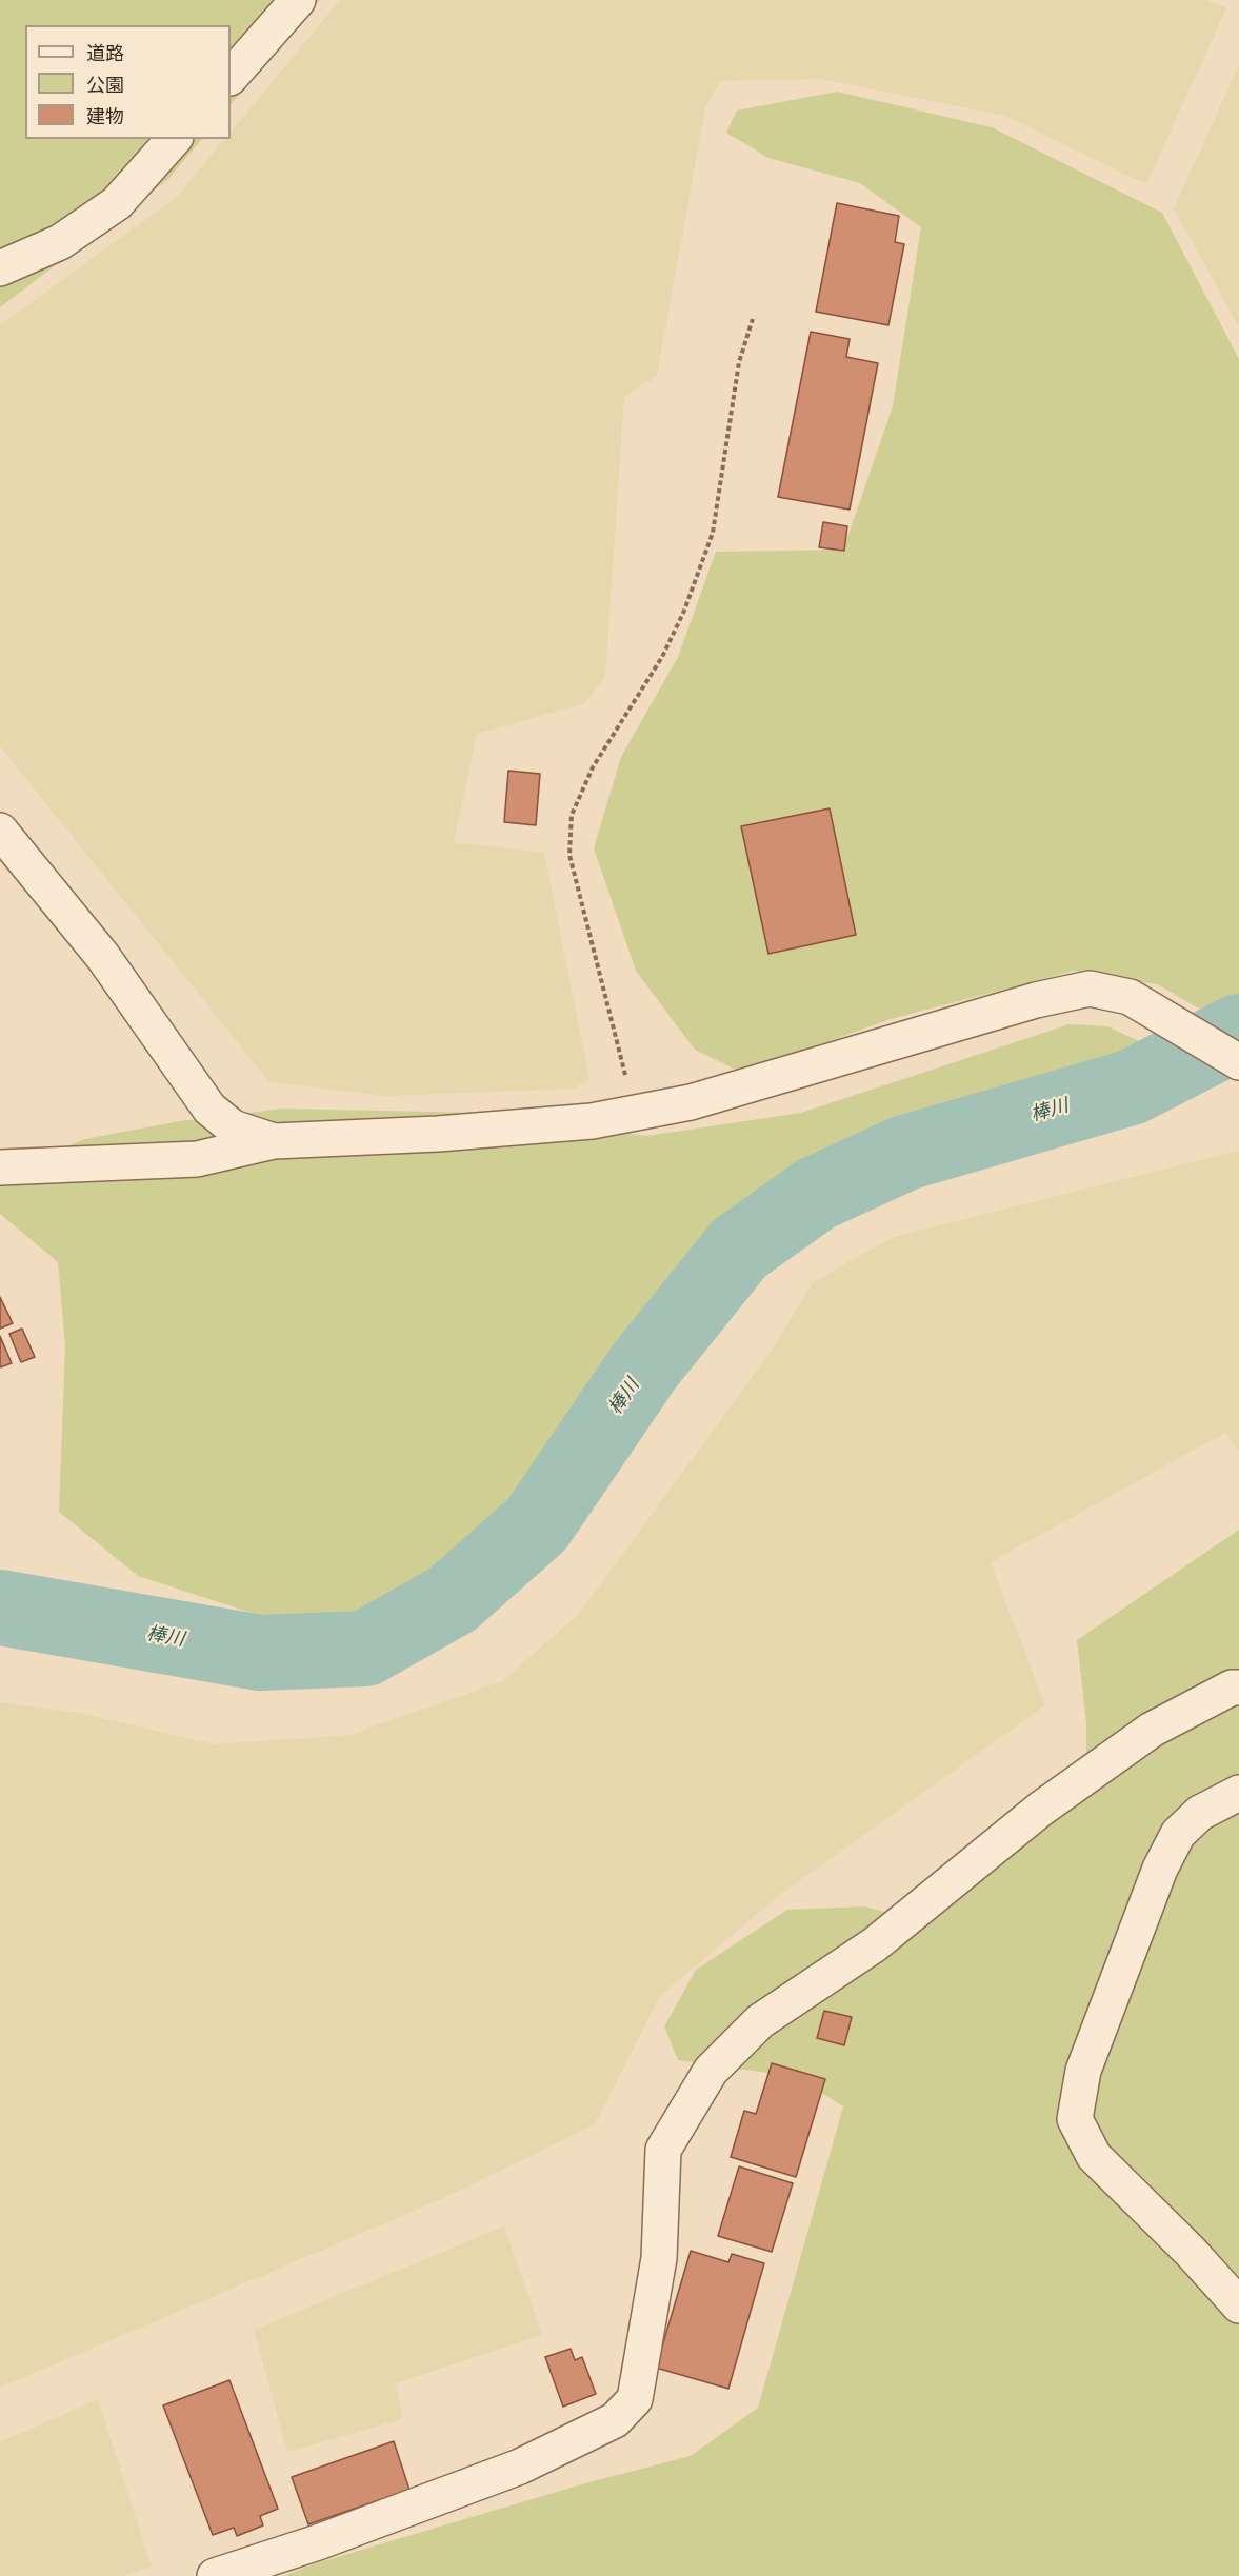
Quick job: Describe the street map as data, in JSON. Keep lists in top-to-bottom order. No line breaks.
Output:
{"water":["棒川"],"legend":["道路","公園","建物"]}
